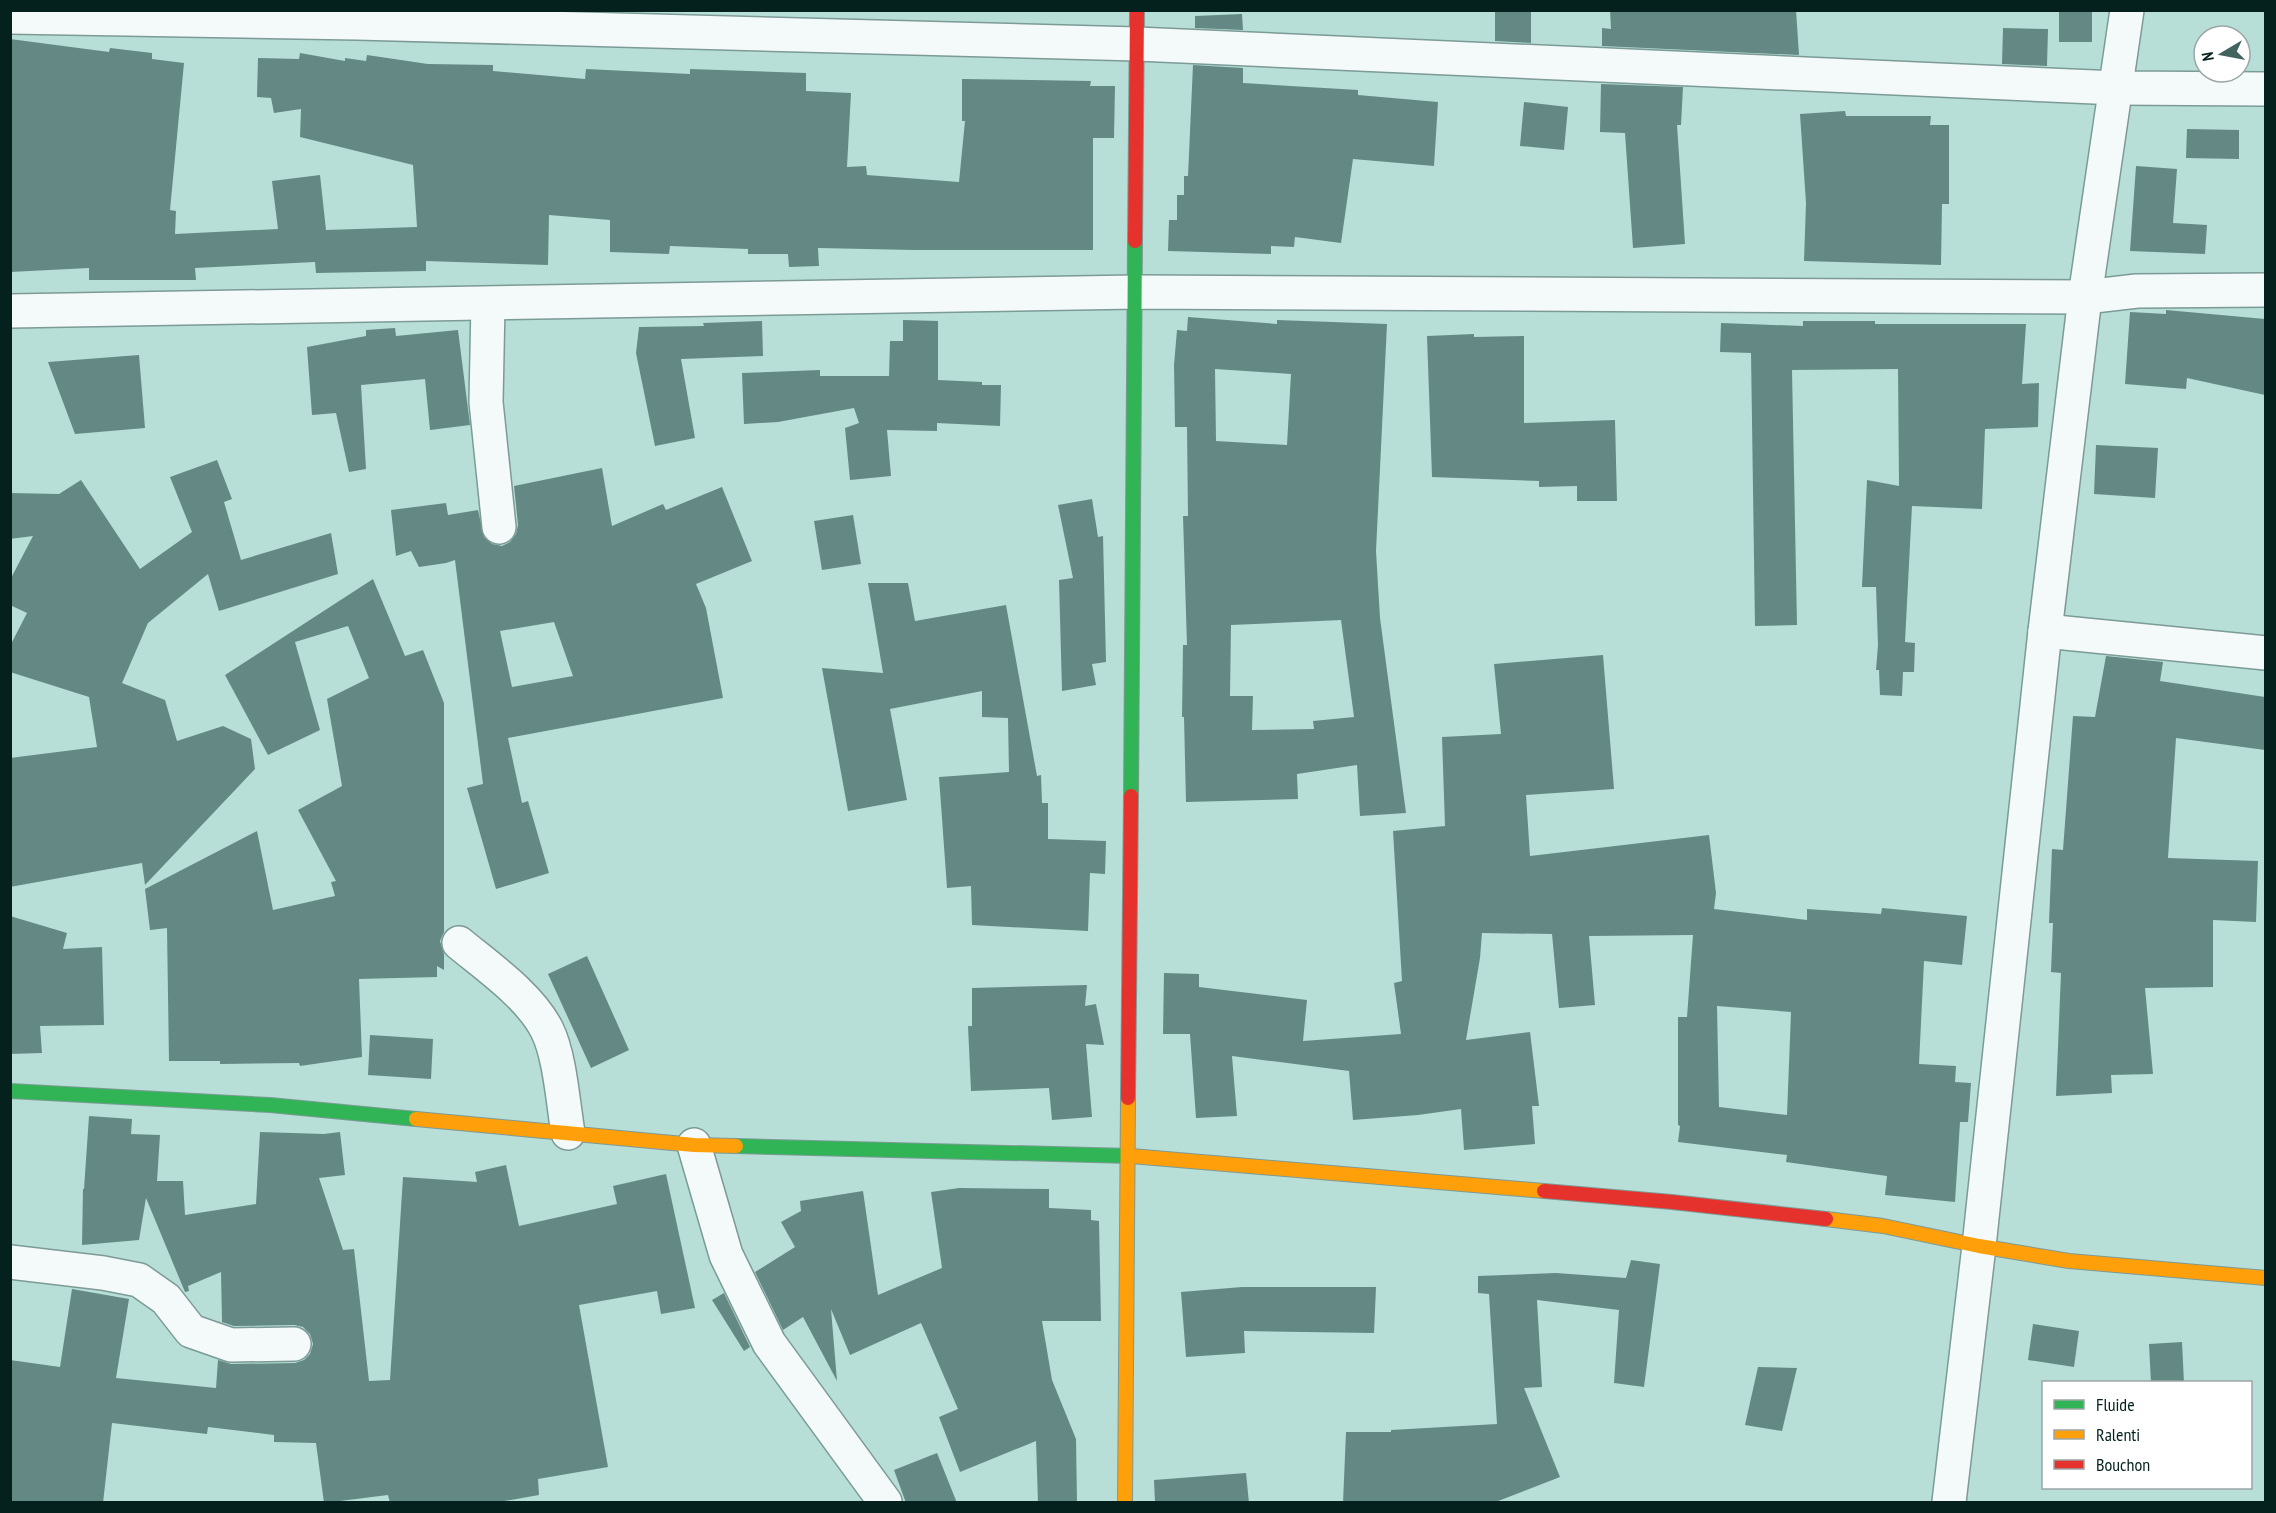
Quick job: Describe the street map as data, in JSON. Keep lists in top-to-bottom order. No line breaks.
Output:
{"legend":["Fluide","Ralenti","Bouchon"],"north":"left"}
